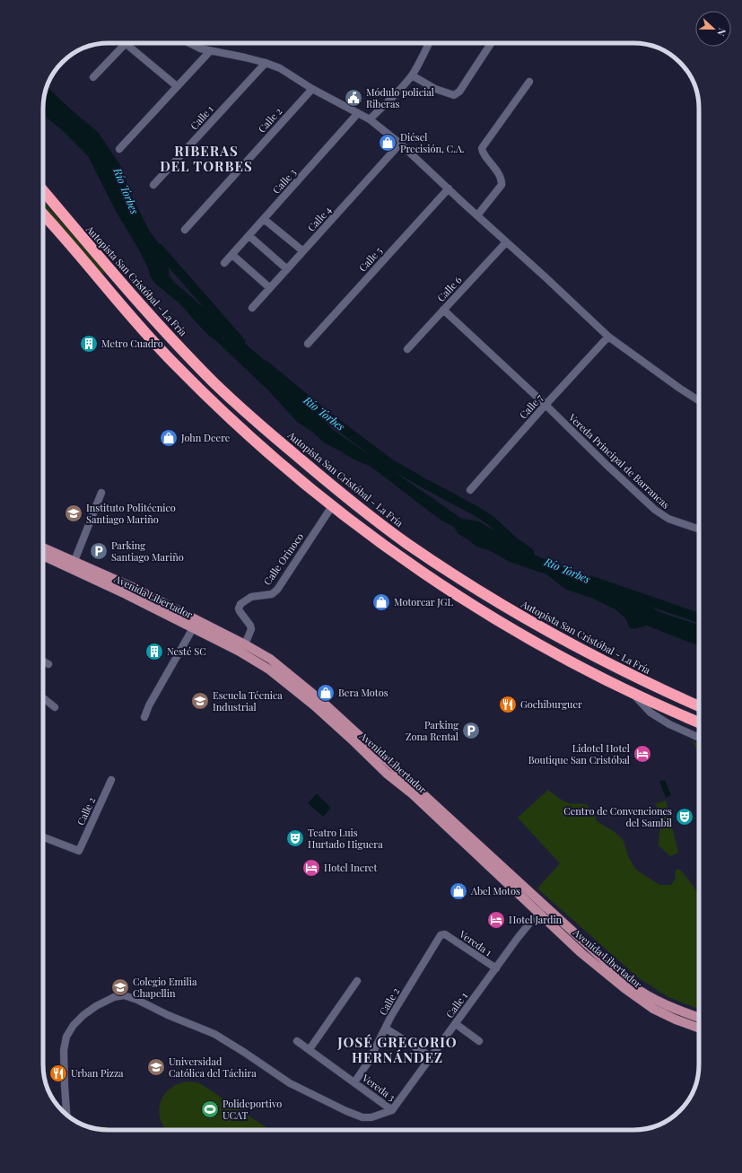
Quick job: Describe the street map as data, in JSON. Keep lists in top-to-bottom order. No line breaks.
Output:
{"streets":{"highway":["Autopista San Cristóbal - La Fría"],"main road":["Avenida Libertador"],"street":["Calle 1","Calle 2","Calle 3","Calle 4","Calle 5","Calle 6","Calle 7","Vereda Principal de Barrancas","Calle Orinoco","Vereda 1","Vereda 3"]},"crossings":[["Calle 1","Avenida Libertador"],["Calle 1","Vereda 1"],["Calle 1","Vereda 3"],["Calle 2","Vereda 1"],["Calle 2","Vereda 3"],["Calle 6","Vereda Principal de Barrancas"],["Calle 7","Vereda Principal de Barrancas"],["Calle Orinoco","Avenida Libertador"]],"districts":["RIBERAS DEL TORBES","JOSÉ GREGORIO HERNÁNDEZ"],"water":["Río Torbes"],"places":{"public building":["Módulo policial Riberas"],"shop":["Diésel Precisión, C.A.","John Deere","Motorcar JGL","Bera Motos","Abel Motos"],"building":["Metro Cuadro","Nesté SC"],"school or university":["Instituto Politécnico Santiago Mariño","Escuela Técnica Industrial","Colegio Emilia Chapellin","Universidad Católica del Táchira"],"parking":["Parking Santiago Mariño","Parking Zona Rental"],"restaurant":["Gochiburguer","Urban Pizza"],"hotel":["Lidotel Hotel Boutique San Cristóbal","Hotel Incret","Hotel Jardin"],"theatre":["Centro de Convenciones del Sambil","Teatro Luis Hurtado Higuera"],"sports":["Polideportivo UCAT"]},"north":"right"}
